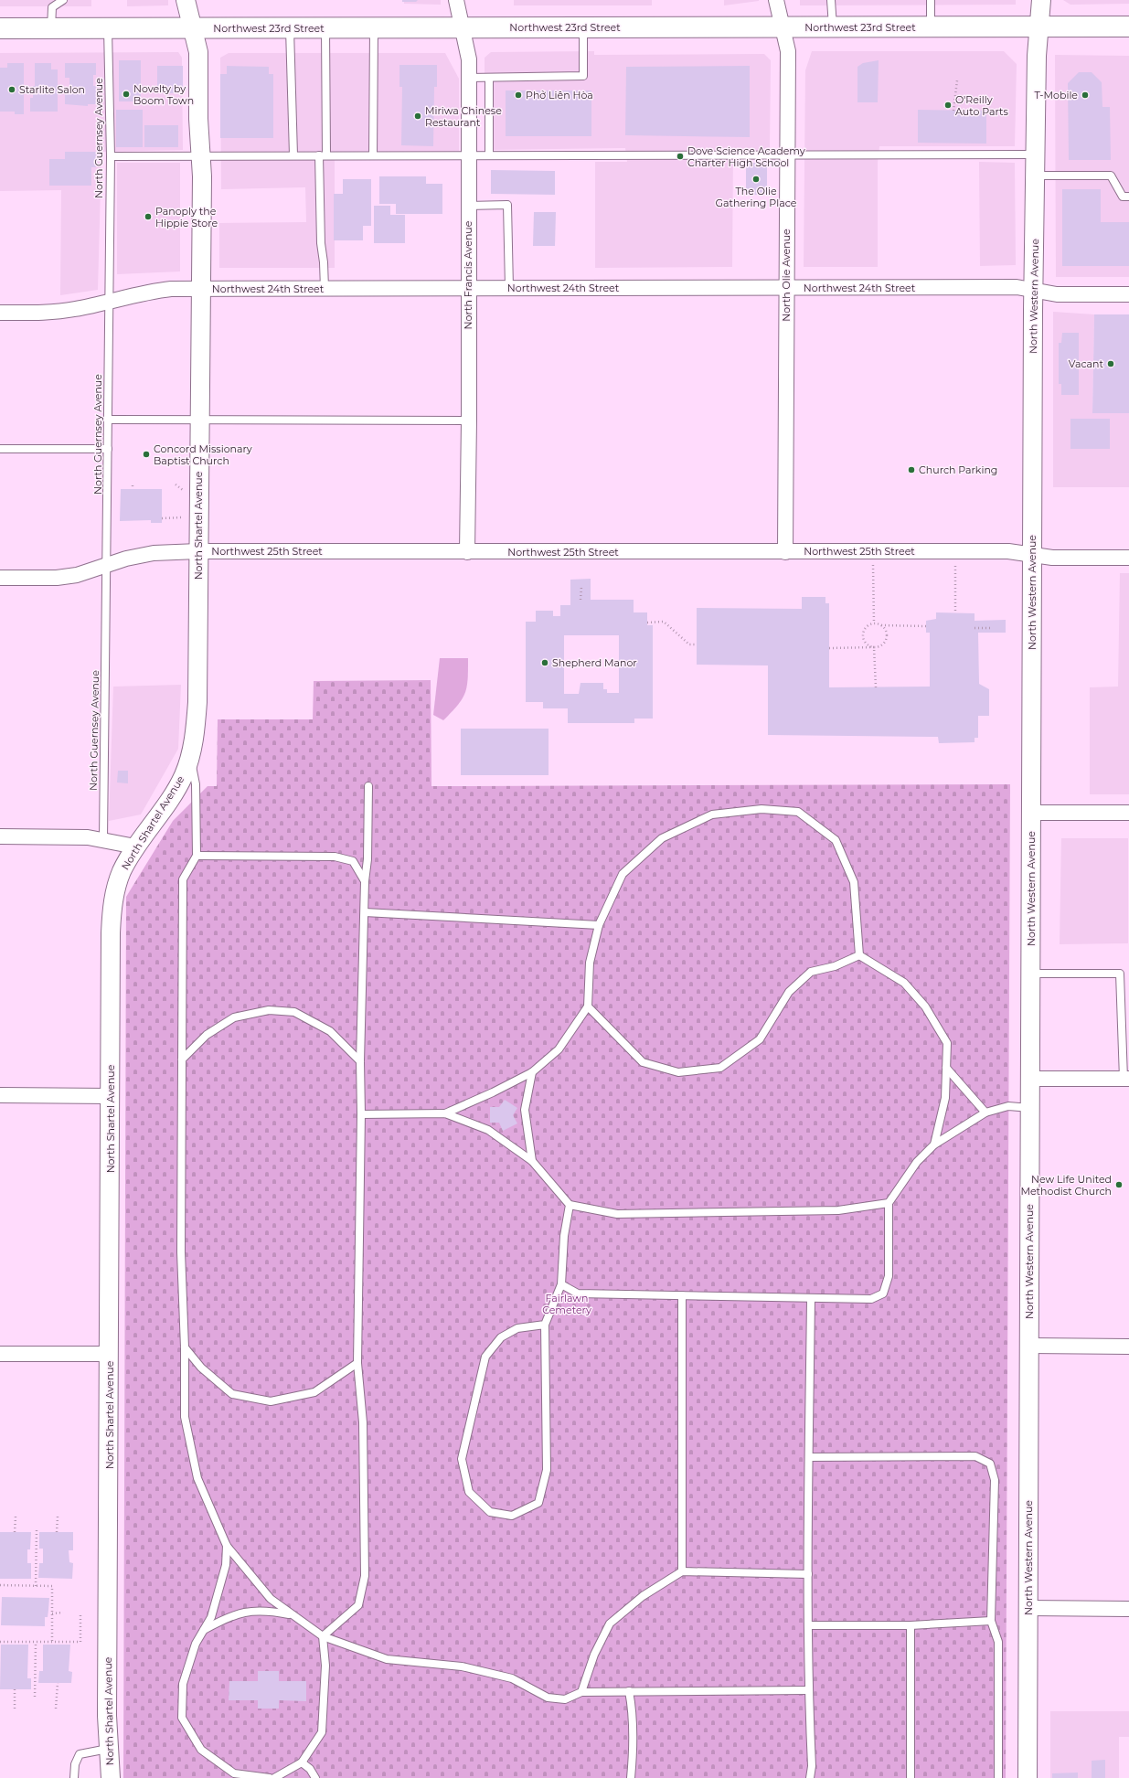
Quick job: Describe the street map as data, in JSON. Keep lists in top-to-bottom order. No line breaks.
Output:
{"streets":{"main road":["Northwest 23rd Street"],"street":["North Francis Avenue","North Olie Avenue","Northwest 24th Street","North Western Avenue","North Shartel Avenue","Northwest 25th Street"],"lane":["North Guernsey Avenue"]},"crossings":[["Northwest 23rd Street","North Guernsey Avenue"],["Northwest 23rd Street","North Francis Avenue"],["Northwest 23rd Street","North Olie Avenue"],["Northwest 23rd Street","North Western Avenue"],["Northwest 23rd Street","North Shartel Avenue"],["North Guernsey Avenue","Northwest 24th Street"],["North Guernsey Avenue","Northwest 25th Street"],["North Francis Avenue","Northwest 24th Street"],["North Francis Avenue","Northwest 25th Street"],["North Olie Avenue","Northwest 24th Street"],["North Olie Avenue","Northwest 25th Street"],["Northwest 24th Street","North Western Avenue"],["Northwest 24th Street","North Shartel Avenue"],["North Western Avenue","Northwest 25th Street"],["North Shartel Avenue","Northwest 25th Street"]],"parks":["Fairlawn Cemetery"],"places":["Starlite Salon","Novelty by Boom Town","Phở Liên Hòa","T-Mobile","O'Reilly Auto Parts","Miriwa Chinese Restaurant","Dove Science Academy Charter High School","The Olie Gathering Place","Panoply the Hippie Store","Vacant","Concord Missionary Baptist Church","Church Parking","Shepherd Manor","New Life United Methodist Church"]}
